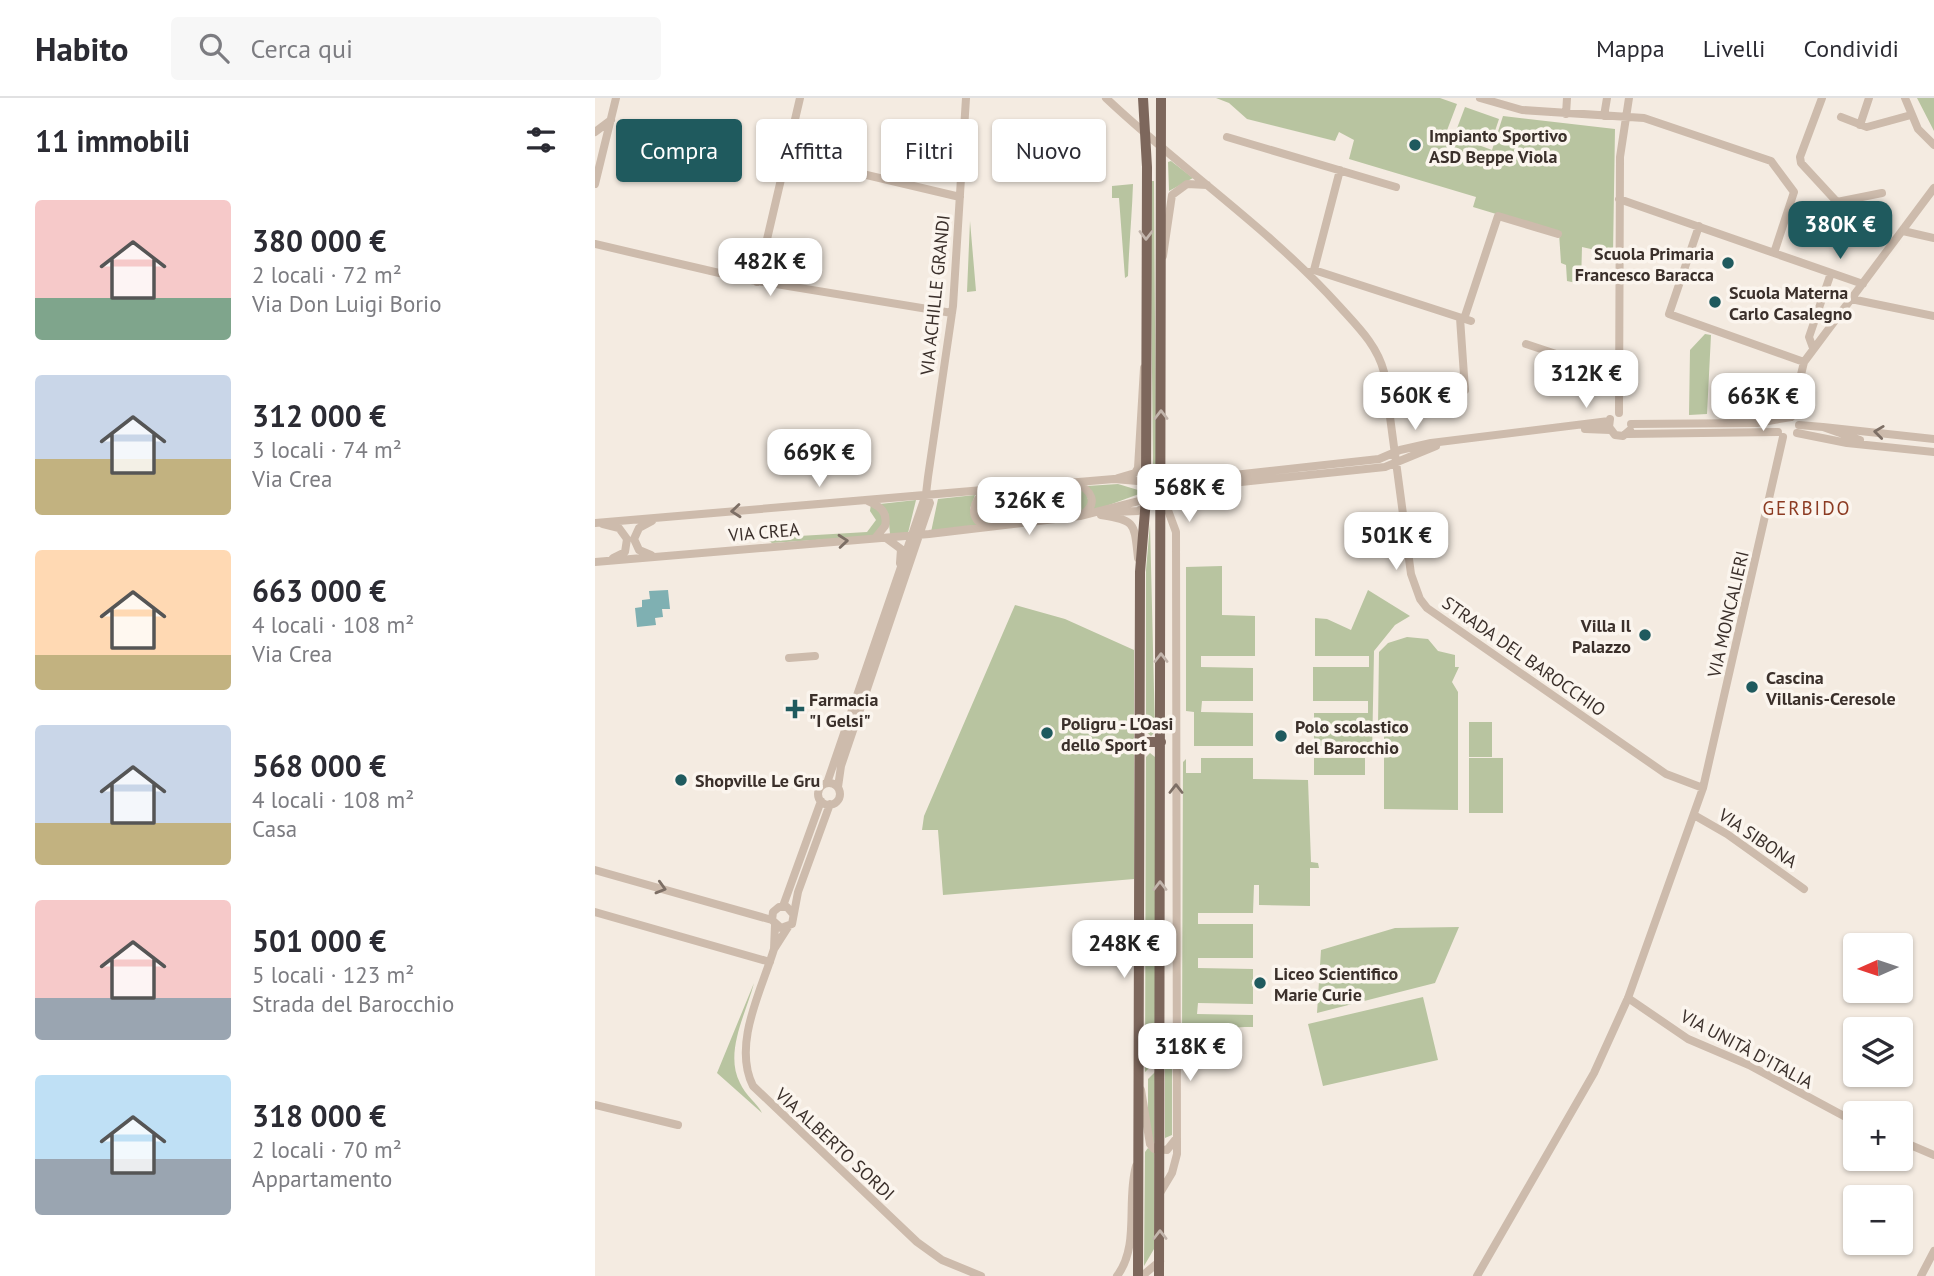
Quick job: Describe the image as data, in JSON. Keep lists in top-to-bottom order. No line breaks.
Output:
{"streets":{"street":["VIA ACHILLE GRANDI","VIA CREA","VIA MONCALIERI","STRADA DEL BAROCCHIO","VIA SIBONA","VIA UNITÀ D'ITALIA","VIA ALBERTO SORDI"]},"crossings":[["VIA ACHILLE GRANDI","VIA CREA"],["VIA ACHILLE GRANDI","VIA ALBERTO SORDI"],["VIA CREA","VIA ALBERTO SORDI"],["VIA MONCALIERI","STRADA DEL BAROCCHIO"],["VIA MONCALIERI","VIA SIBONA"],["VIA MONCALIERI","VIA UNITÀ D'ITALIA"]],"districts":["GERBIDO"],"places":{"other":["Impianto Sportivo ASD Beppe Viola","Scuola Primaria Francesco Baracca","Scuola Materna Carlo Casalegno","Villa Il Palazzo","Cascina Villanis-Ceresole","Poligru - L'Oasi dello Sport","Polo scolastico del Barocchio","Shopville Le Gru","Liceo Scientifico Marie Curie"],"health":["Farmacia \"I Gelsi\""]},"north":"left","page":{"header":"Habito","search":"Cerca qui","nav":["Mappa","Livelli","Condividi"],"heading":"11 immobili","chip":["Compra","Affitta","Filtri","Nuovo"],"list":[{"name":"380 000 €","note":"2 locali · 72 m² · Via Don Luigi Borio"},{"name":"312 000 €","note":"3 locali · 74 m² · Via Crea"},{"name":"663 000 €","note":"4 locali · 108 m² · Via Crea"},{"name":"568 000 €","note":"4 locali · 108 m² · Casa"},{"name":"501 000 €","note":"5 locali · 123 m² · Strada del Barocchio"},{"name":"318 000 €","note":"2 locali · 70 m² · Appartamento"}],"price":["380K €","482K €","312K €","560K €","663K €","669K €","568K €","326K €","501K €","248K €","318K €"],"map_buttons":["+","−"]}}
